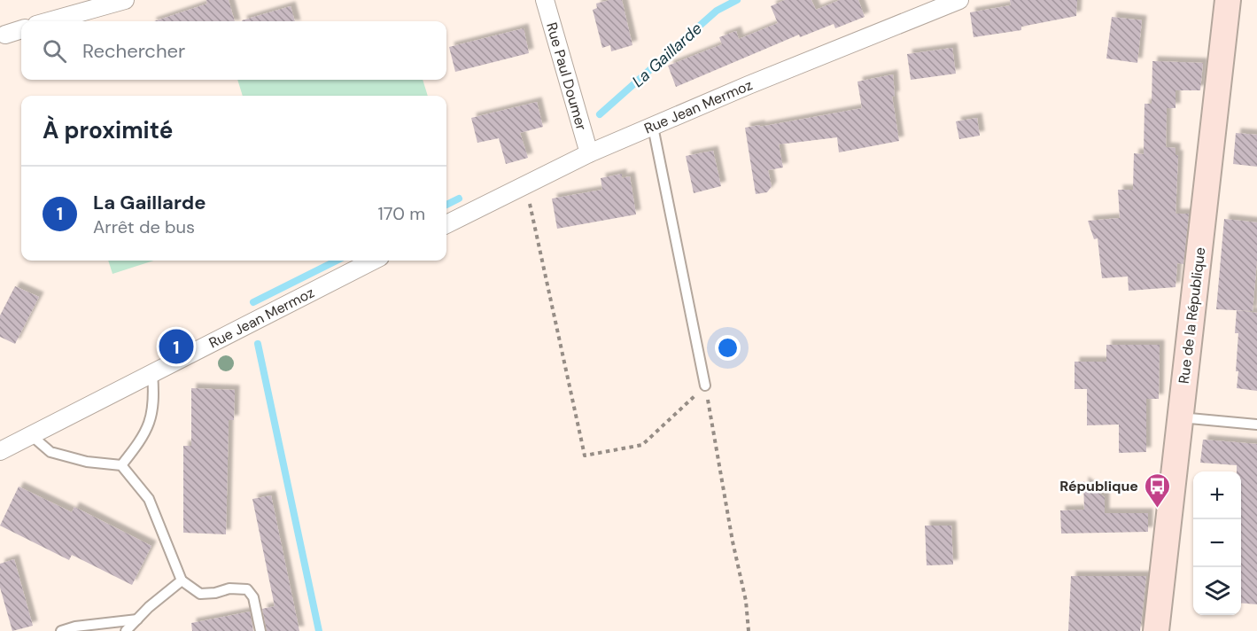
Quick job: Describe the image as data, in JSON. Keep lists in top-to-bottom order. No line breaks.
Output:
{"streets":{"main road":["Rue de la République"],"street":["Rue Paul Doumer","Rue Jean Mermoz"]},"crossings":[["Rue Paul Doumer","Rue Jean Mermoz"]],"water":["La Gaillarde"],"places":{"bus stop":["République"]},"page":{"search":"Rechercher","heading":"À proximité","list":[{"mark":"1","name":"La Gaillarde","note":"Arrêt de bus","value":"170 m"}],"pins":"1","map_buttons":["+","−"]}}
